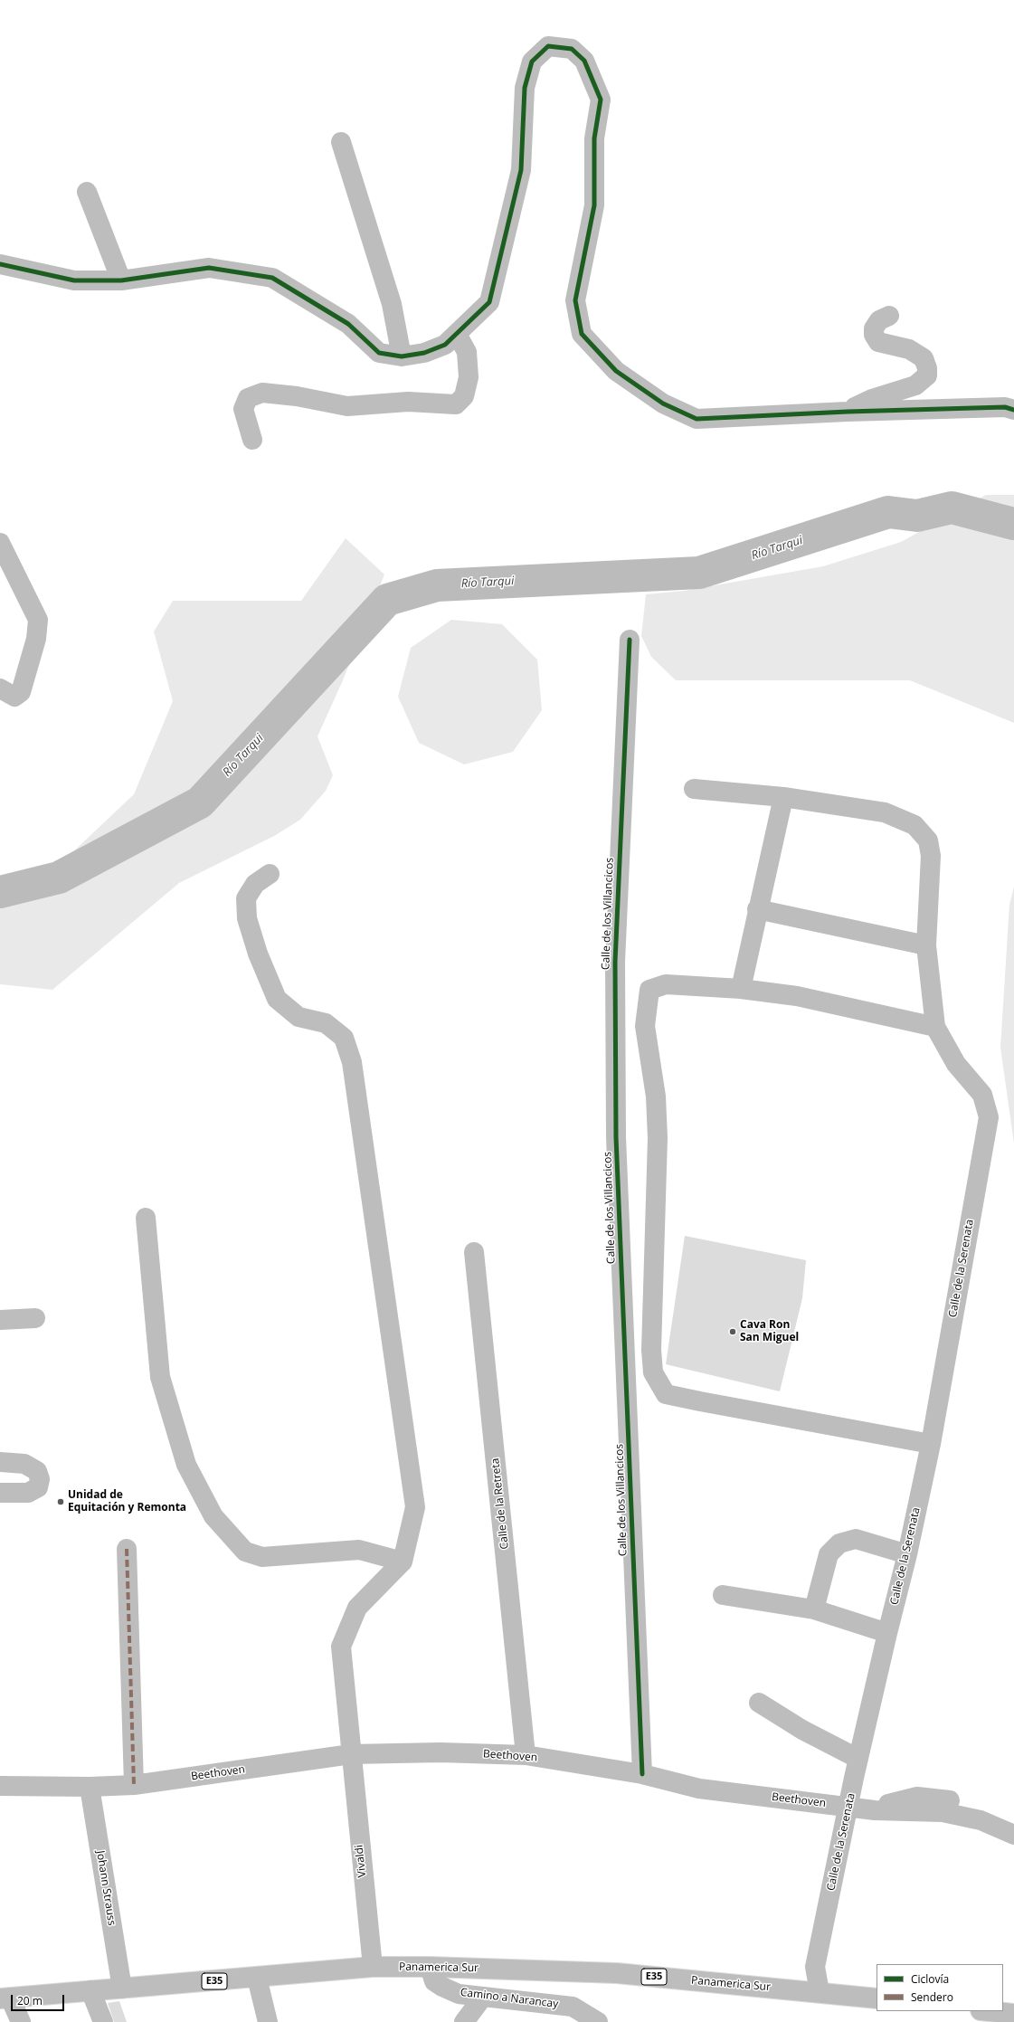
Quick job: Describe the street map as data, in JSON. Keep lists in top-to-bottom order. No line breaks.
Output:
{"streets":{"main road":["Calle de los Villancicos","Calle de la Serenata","Calle de la Retreta","Beethoven","Vivaldi","Johann Strauss","Panamerica Sur","E35","Camino a Narancay"]},"crossings":[["Calle de los Villancicos","Beethoven"],["Calle de la Serenata","Beethoven"],["Calle de la Serenata","Panamerica Sur"],["Calle de la Retreta","Beethoven"],["Beethoven","Vivaldi"],["Beethoven","Johann Strauss"],["Vivaldi","Panamerica Sur"],["Johann Strauss","Panamerica Sur"],["Panamerica Sur","Camino a Narancay"]],"water":["Río Tarqui"],"places":["Cava Ron San Miguel","Unidad de Equitación y Remonta"],"legend":["Ciclovía","Sendero"],"scale_bar":"20 m"}
